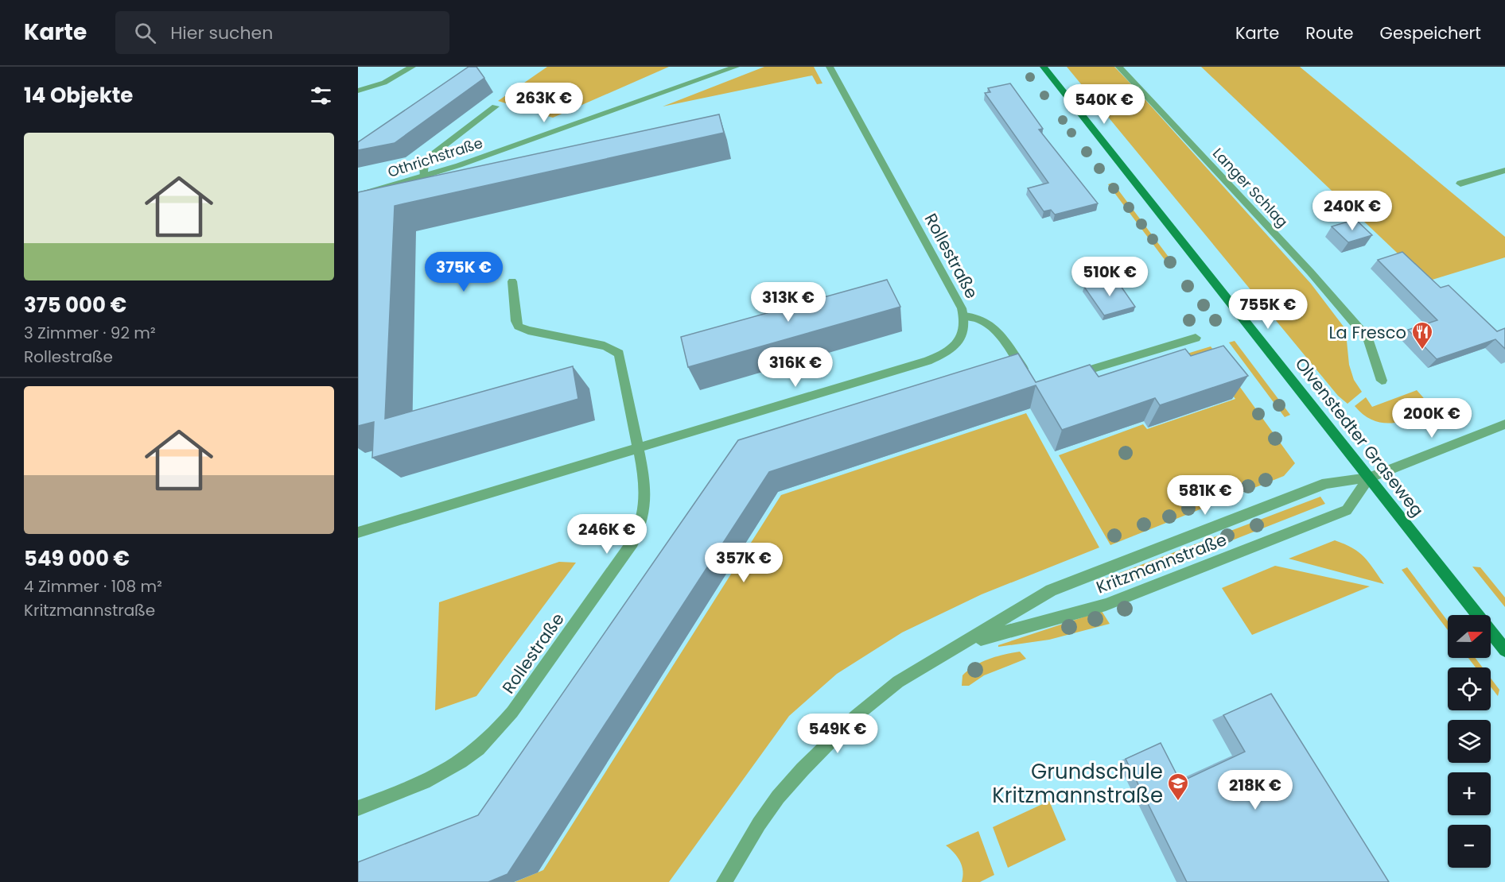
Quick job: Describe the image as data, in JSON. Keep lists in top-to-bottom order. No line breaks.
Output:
{"streets":{"main road":["Olvenstedter Graseweg"],"street":["Othrichstraße","Langer Schlag","Rollestraße","Kritzmannstraße"]},"crossings":[["Olvenstedter Graseweg","Kritzmannstraße"]],"places":{"restaurant":["La Fresco"],"school or university":["Grundschule Kritzmannstraße"]},"north":"right","page":{"header":"Karte","search":"Hier suchen","nav":["Karte","Route","Gespeichert"],"heading":"14 Objekte","price":["263K €","540K €","240K €","375K €","510K €","313K €","755K €","316K €","200K €","581K €","246K €","357K €","549K €","218K €"],"list":[{"name":"375 000 €","note":"3 Zimmer · 92 m² · Rollestraße"},{"name":"549 000 €","note":"4 Zimmer · 108 m² · Kritzmannstraße"}],"map_buttons":["+","−"]}}
